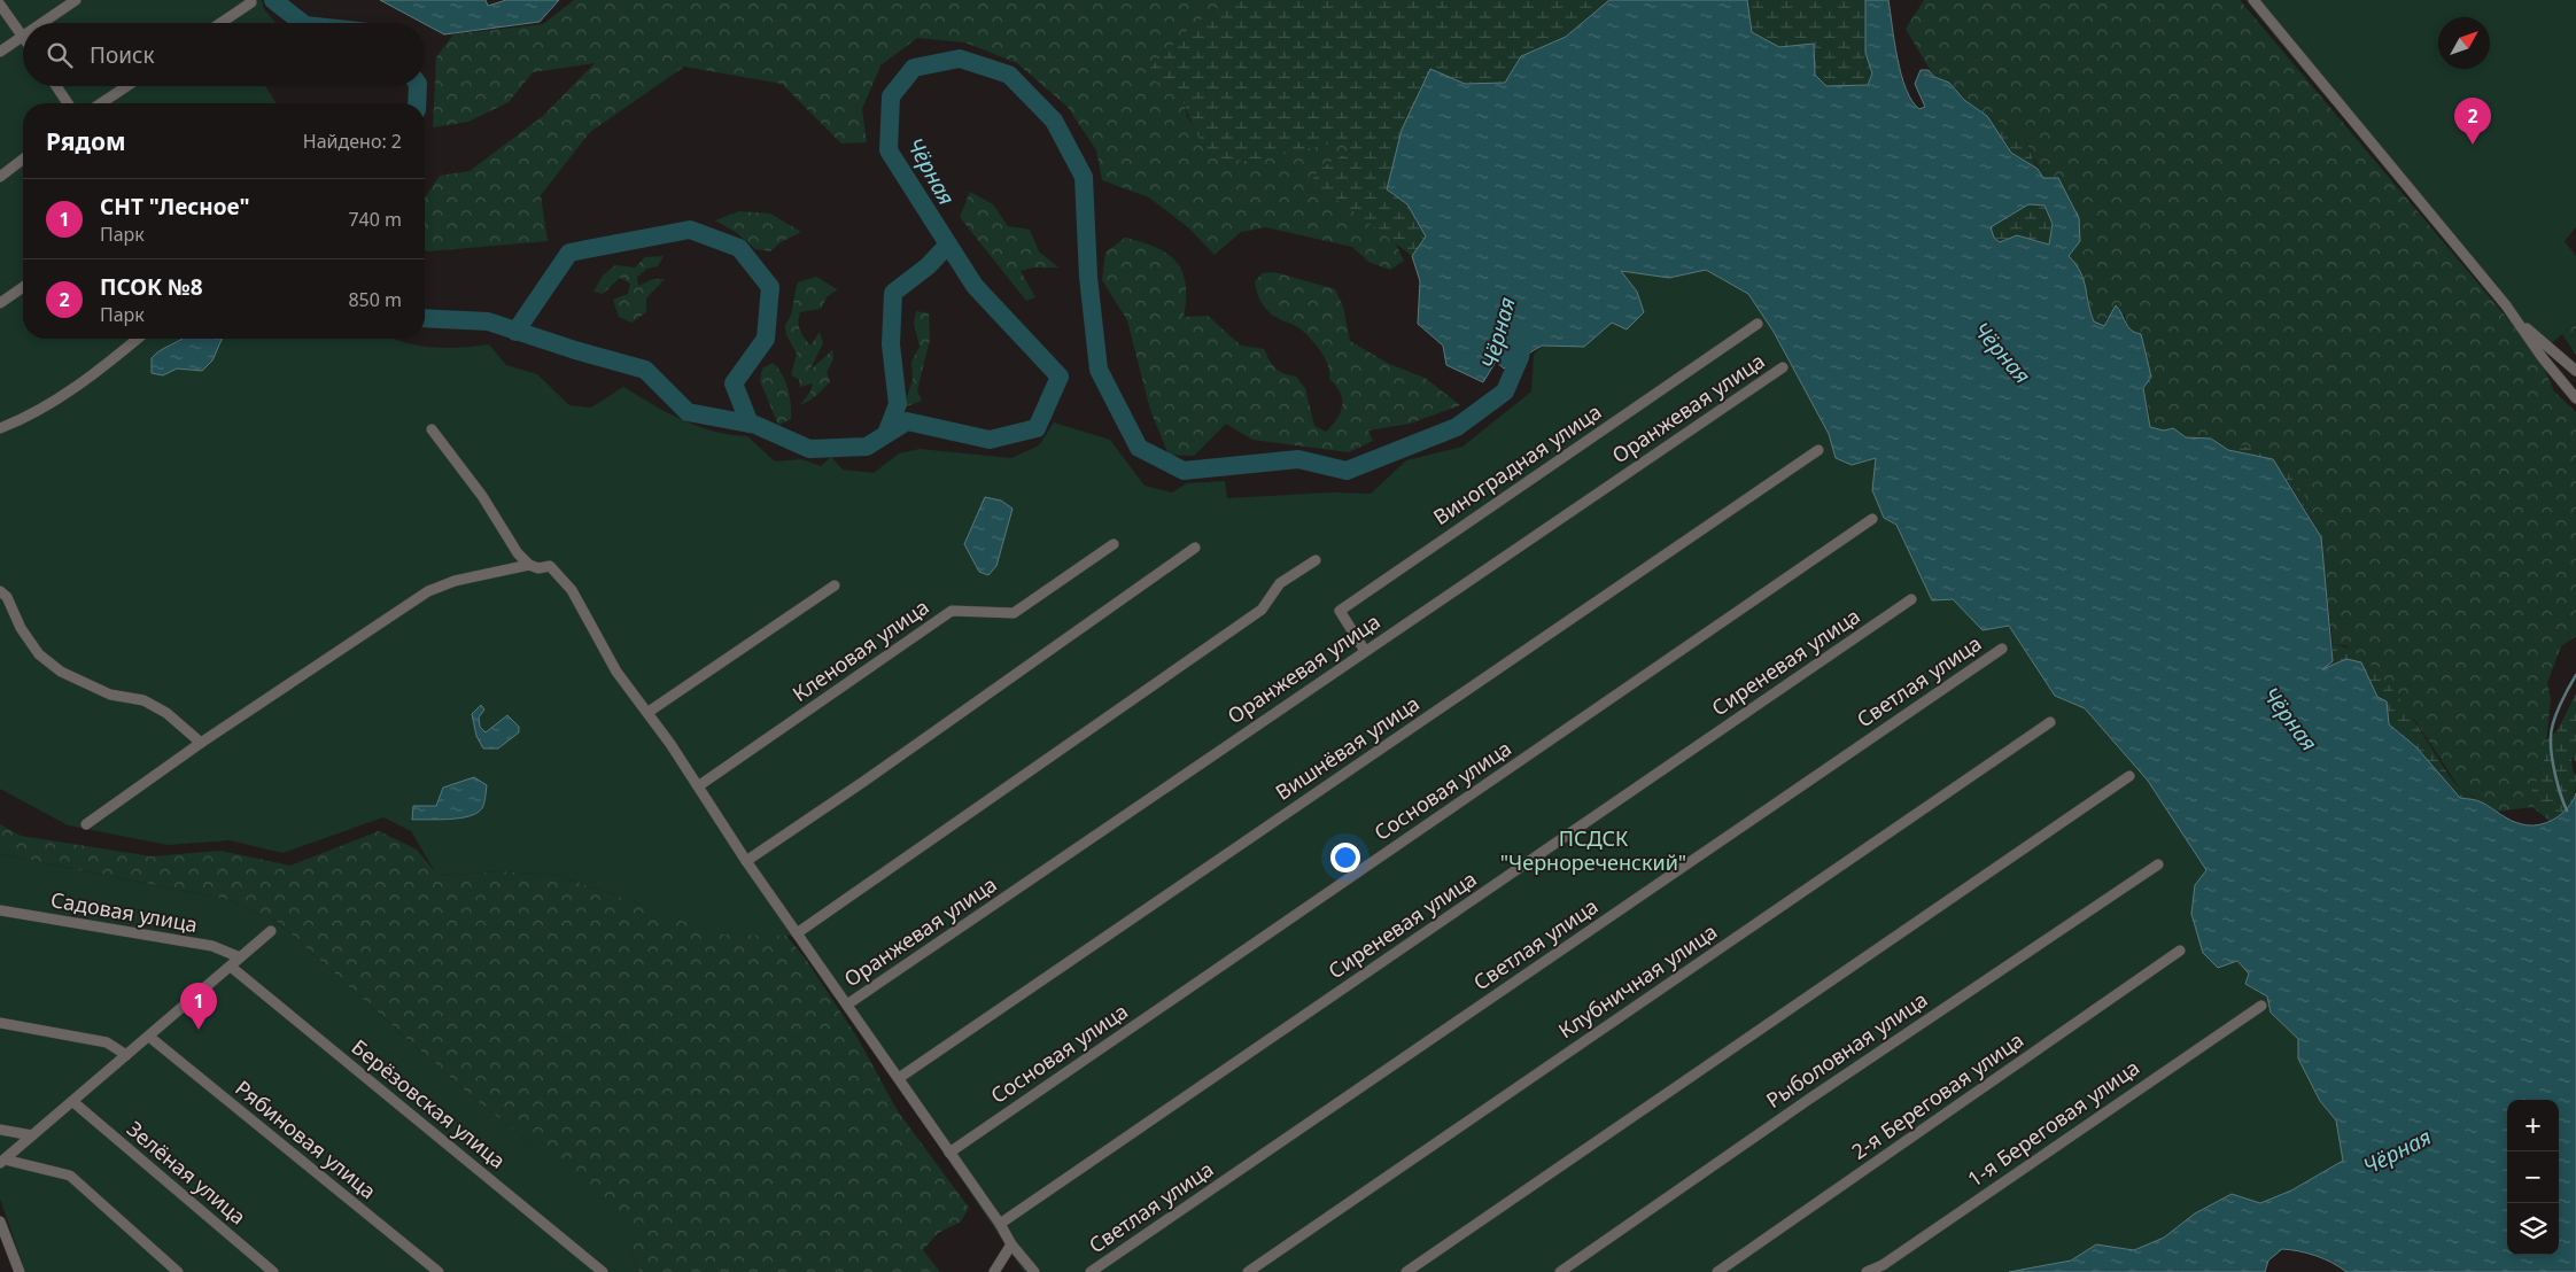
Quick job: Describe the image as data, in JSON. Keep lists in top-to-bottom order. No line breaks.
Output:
{"streets":{"street":["Оранжевая улица","Виноградная улица","Кленовая улица","Сиреневая улица","Светлая улица","Вишнёвая улица","Сосновая улица","Садовая улица","Клубничная улица","Рыболовная улица","2-я Береговая улица","Берёзовская улица","1-я Береговая улица","Рябиновая улица","Зелёная улица"]},"crossings":[["Оранжевая улица","Виноградная улица"]],"water":["Чёрная"],"parks":["ПСДСК \"Чернореченский\""],"north":"top right","page":{"search":"Поиск","pins":["2","1"],"heading":["Рядом","Найдено: 2"],"list":[{"mark":"1","name":"СНТ \"Лесное\"","note":"Парк","value":"740 m"},{"mark":"2","name":"ПСОК №8","note":"Парк","value":"850 m"}],"map_buttons":["+","−"]}}
